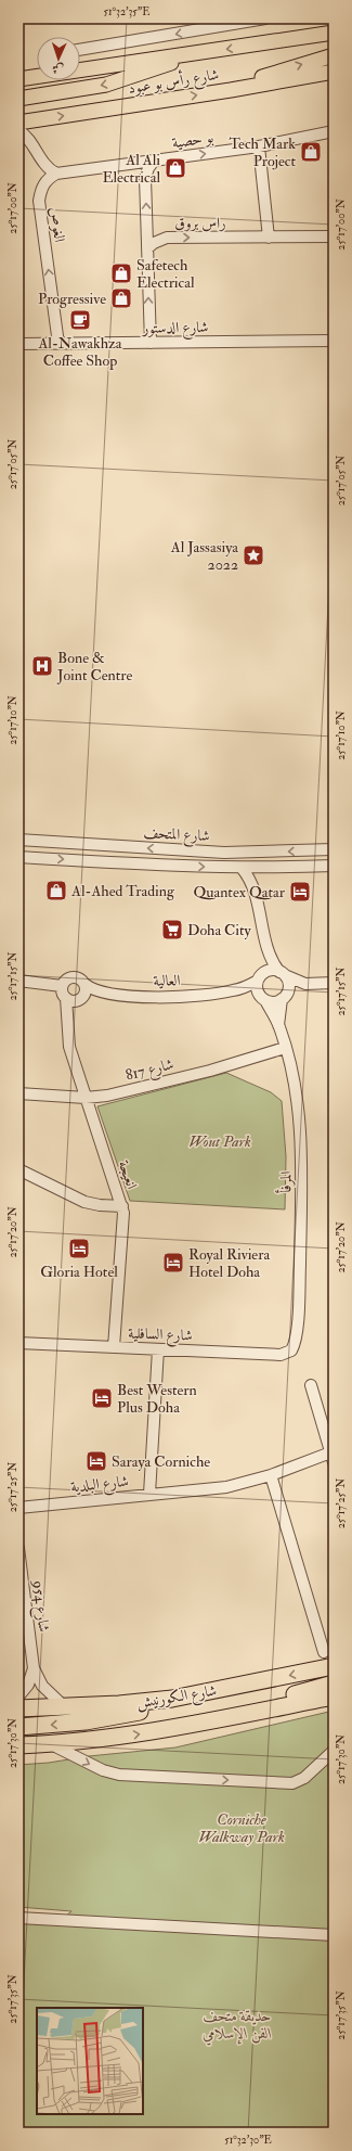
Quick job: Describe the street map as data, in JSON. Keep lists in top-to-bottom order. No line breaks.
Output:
{"streets":{"highway":["شارع الكورنيش"],"main road":["شارع رأس بو عبود"],"street":["بو حصية","راس بروق","الغوص","شارع الدستور","شارع المتحف","العالية","شارع 817","انعيجة","المرفأ","شارع السافلية","شارع البلدية","شارع 954"]},"crossings":[["بو حصية","الغوص"],["الغوص","شارع الدستور"],["العالية","انعيجة"],["العالية","المرفأ"],["شارع 817","انعيجة"],["شارع 817","المرفأ"],["انعيجة","شارع السافلية"],["المرفأ","شارع السافلية"],["شارع 954","شارع الكورنيش"]],"one_way":["بو حصية","راس بروق","الغوص"],"parks":["Wout Park","Corniche Walkway Park","حديقة متحف الفن الإسلامي"],"places":{"shop":["Tech Mark Project","Al Ali Electrical","Safetech Electrical","Progressive","Al-Ahed Trading"],"cafe":["Al-Nawakhza Coffee Shop"],"place":["Al Jassasiya 2022"],"hospital":["Bone & Joint Centre"],"hotel":["Quantex Qatar","Gloria Hotel","Royal Riviera Hotel Doha","Best Western Plus Doha","Saraya Corniche"],"supermarket":["Doha City"]},"north":"bottom","coordinates":["51°32'35\"E","25°17'00\"N","25°17'05\"N","25°17'10\"N","25°17'15\"N","25°17'20\"N","25°17'25\"N","25°17'30\"N","25°17'35\"N","51°32'30\"E"]}
